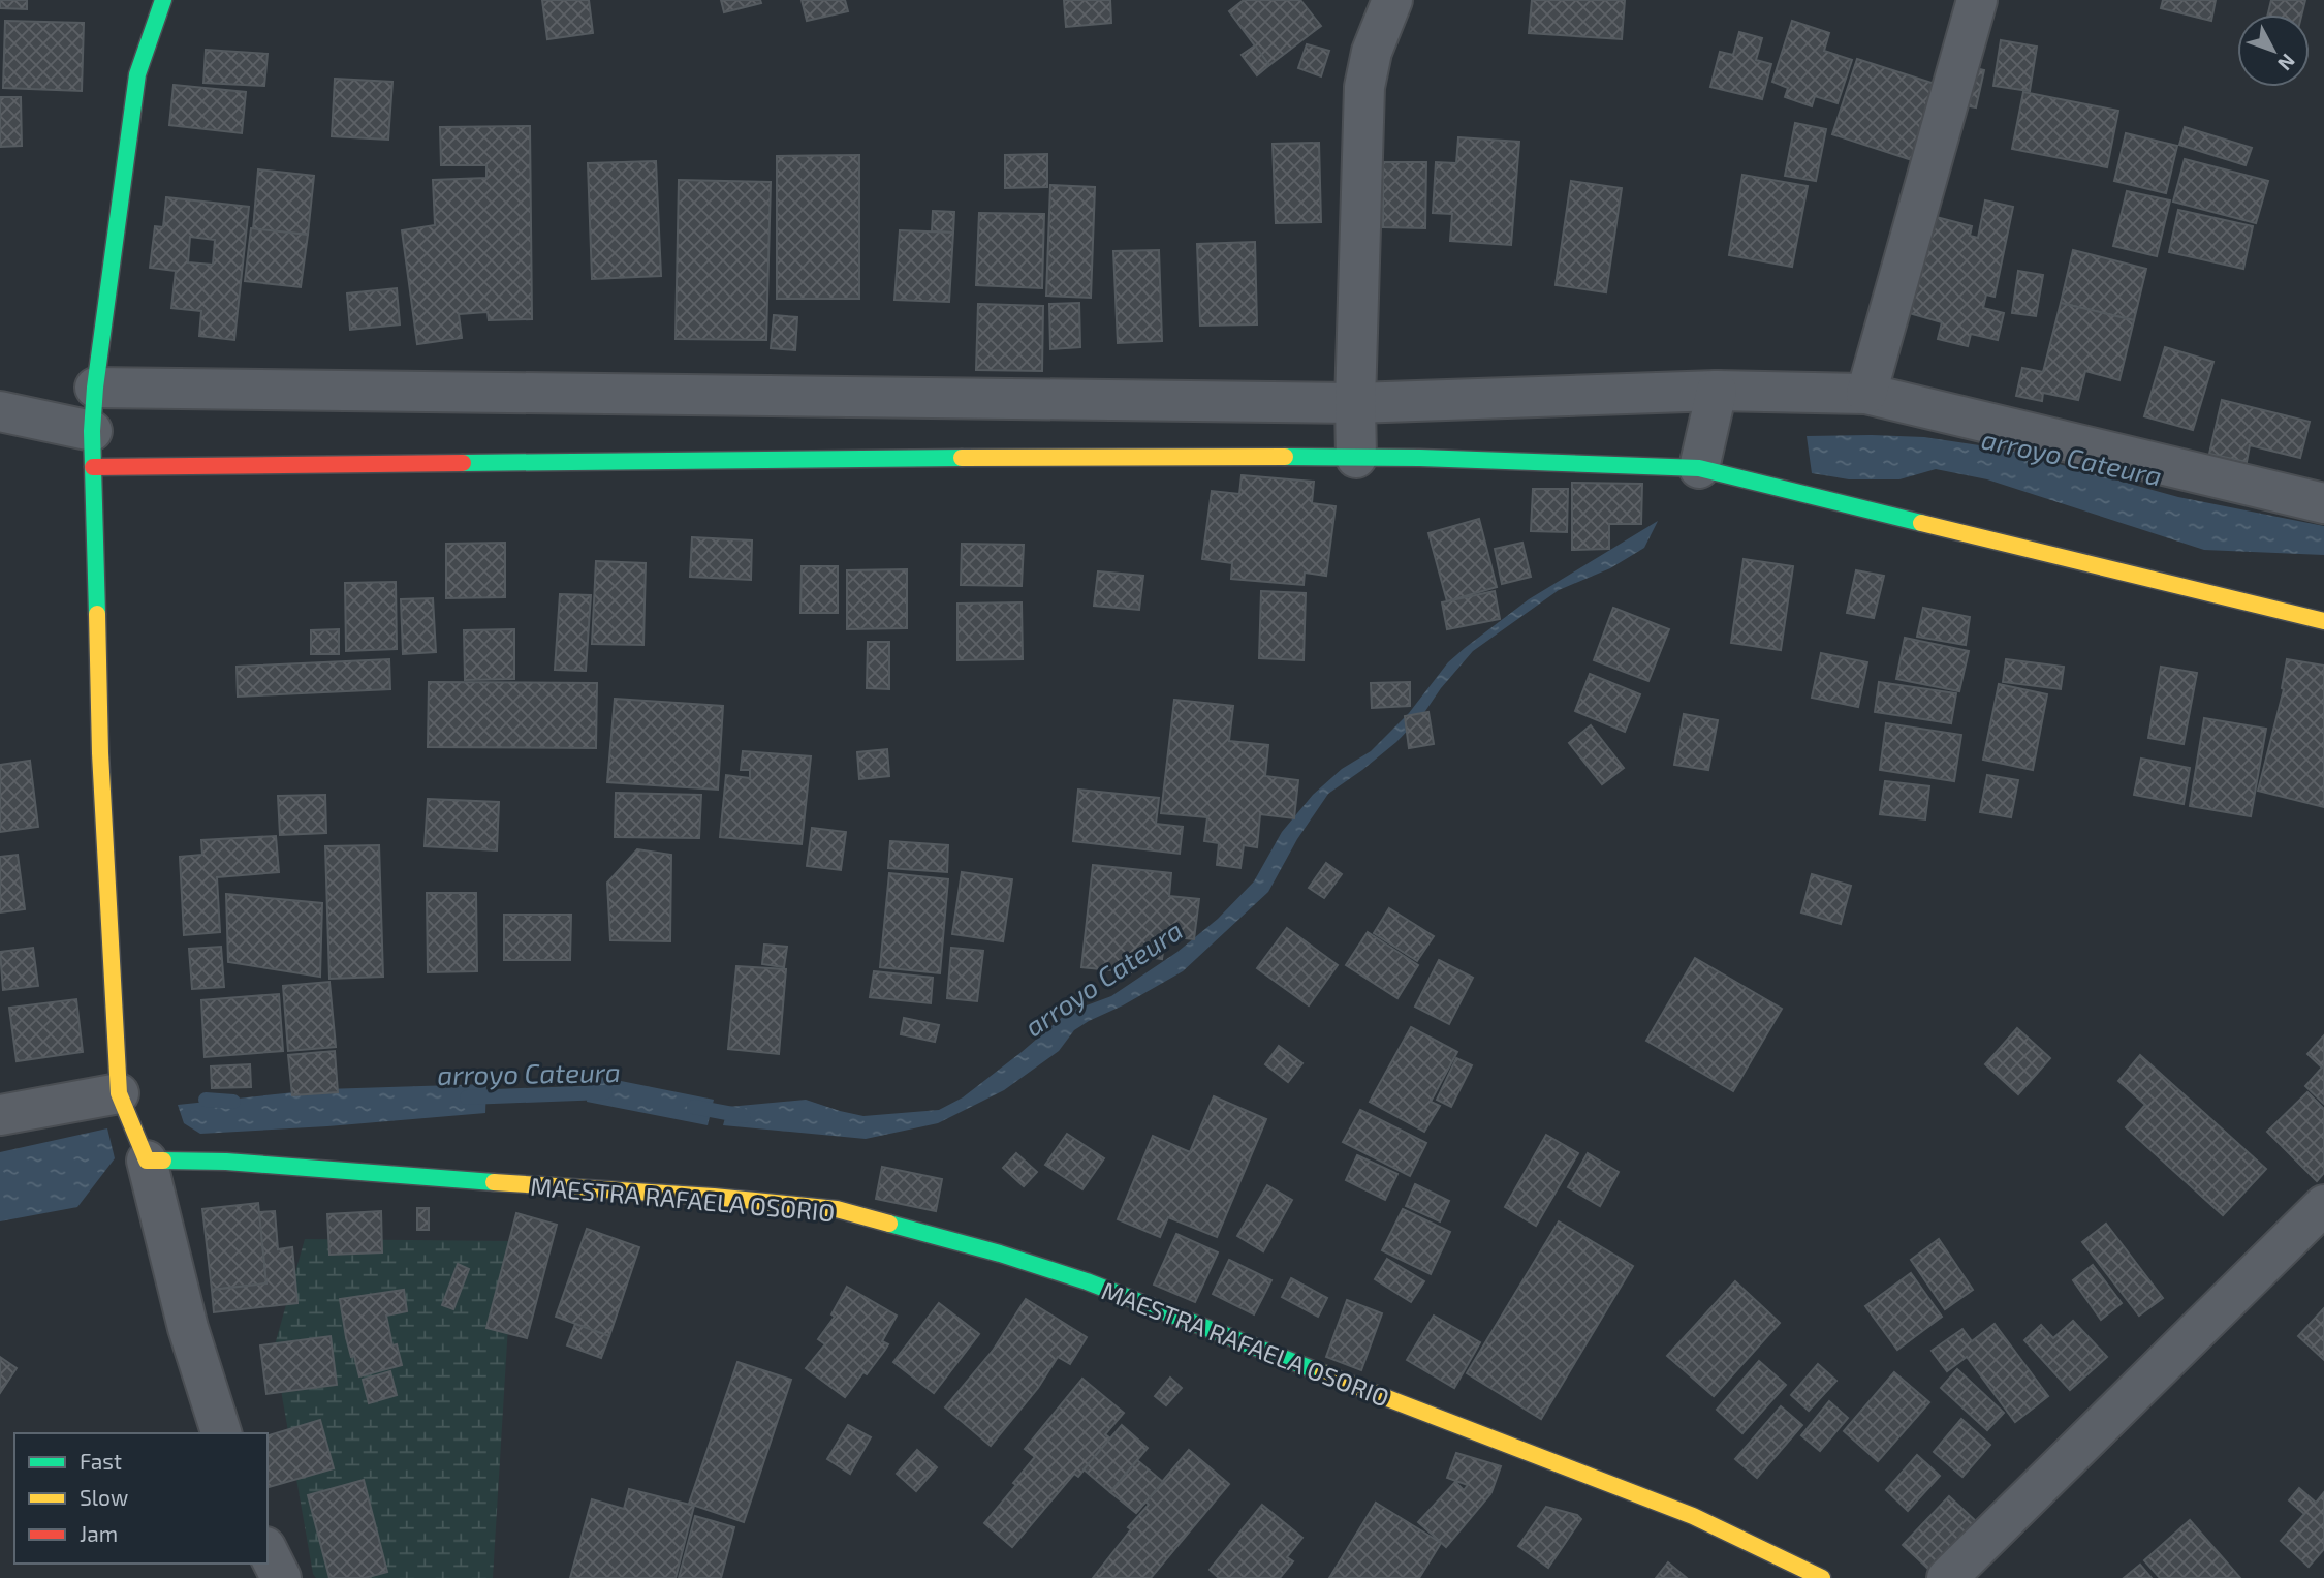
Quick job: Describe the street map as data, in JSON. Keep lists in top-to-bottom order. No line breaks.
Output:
{"streets":{"street":["MAESTRA RAFAELA OSORIO"]},"water":["arroyo Cateura"],"legend":["Fast","Slow","Jam"],"north":"bottom right"}
